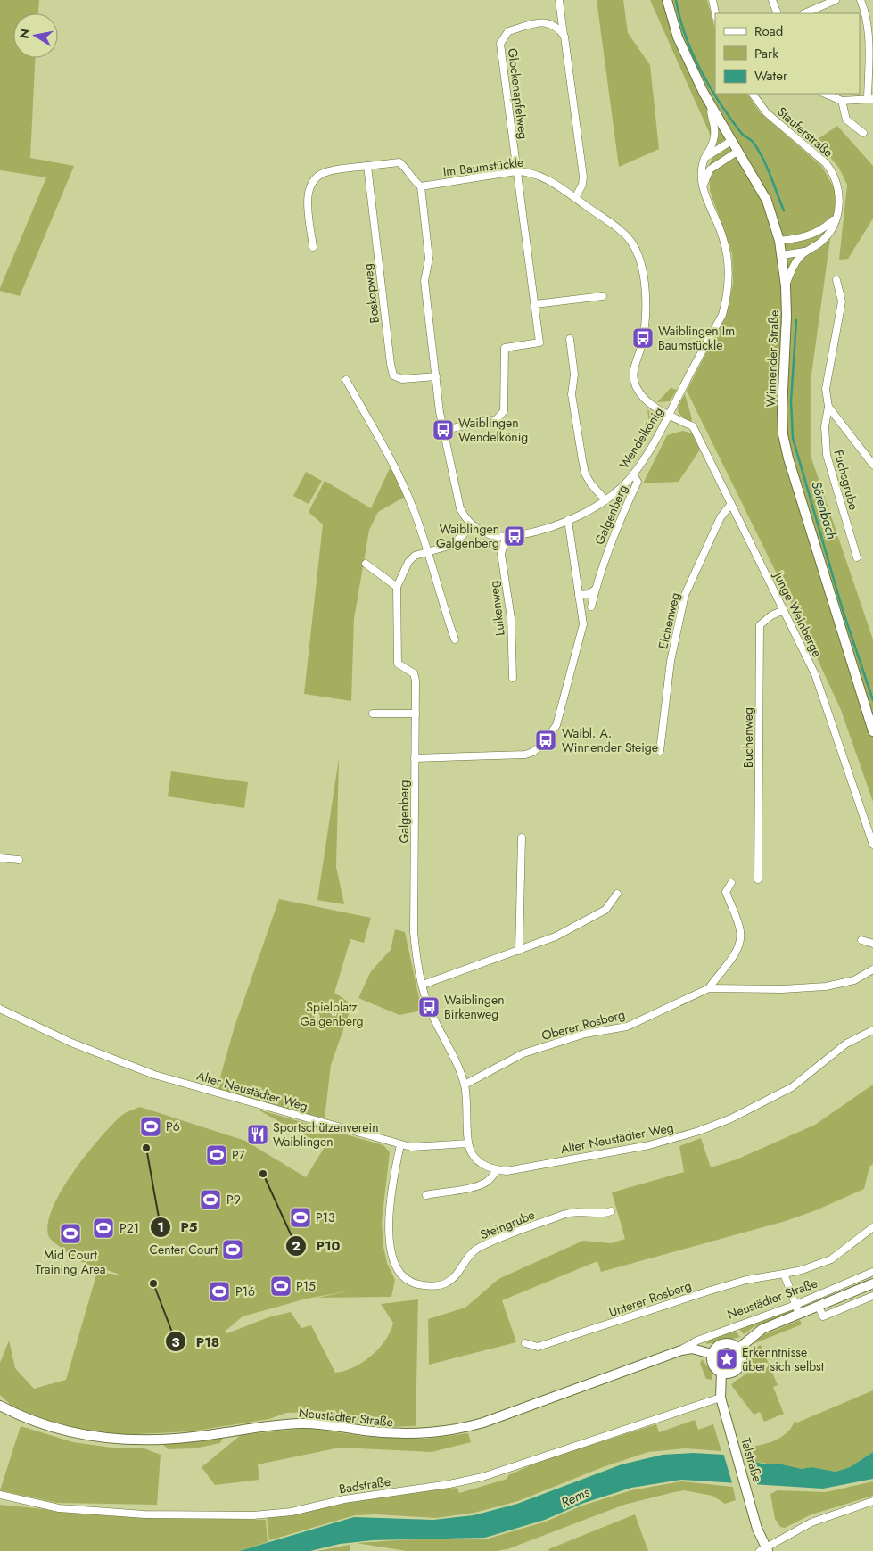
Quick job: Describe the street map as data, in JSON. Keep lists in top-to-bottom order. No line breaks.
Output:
{"streets":{"street":["Glockenapfelweg","Stauferstraße","Im Baumstückle","Boskopweg","Winnender Straße","Wendelkönig","Fuchsgrube","Galgenberg","Luikenweg","Junge Weinberge","Eichenweg","Buchenweg","Oberer Rosberg","Alter Neustädter Weg","Steingrube","Unterer Rosberg","Neustädter Straße","Talstraße","Badstraße"]},"crossings":[["Glockenapfelweg","Im Baumstückle"],["Stauferstraße","Winnender Straße"],["Im Baumstückle","Wendelkönig"],["Im Baumstückle","Junge Weinberge"],["Winnender Straße","Wendelkönig"],["Wendelkönig","Galgenberg"],["Wendelkönig","Luikenweg"],["Wendelkönig","Junge Weinberge"],["Galgenberg","Oberer Rosberg"],["Galgenberg","Alter Neustädter Weg"],["Junge Weinberge","Eichenweg"],["Junge Weinberge","Buchenweg"],["Alter Neustädter Weg","Steingrube"],["Neustädter Straße","Talstraße"],["Talstraße","Badstraße"]],"water":["Sörenbach","Rems"],"parks":["Spielplatz Galgenberg"],"places":{"bus stop":["Waiblingen Im Baumstückle","Waiblingen Wendelkönig","Waiblingen Galgenberg","Waibl. A. Winnender Steige","Waiblingen Birkenweg"],"sports":["P6","P7","P9","P13","P21","Mid Court Training Area","Center Court","P15","P16"],"restaurant":["Sportschützenverein Waiblingen"],"other":["P5","P10","P18"],"place":["Erkenntnisse über sich selbst"]},"legend":["Road","Park","Water"],"north":"left"}
